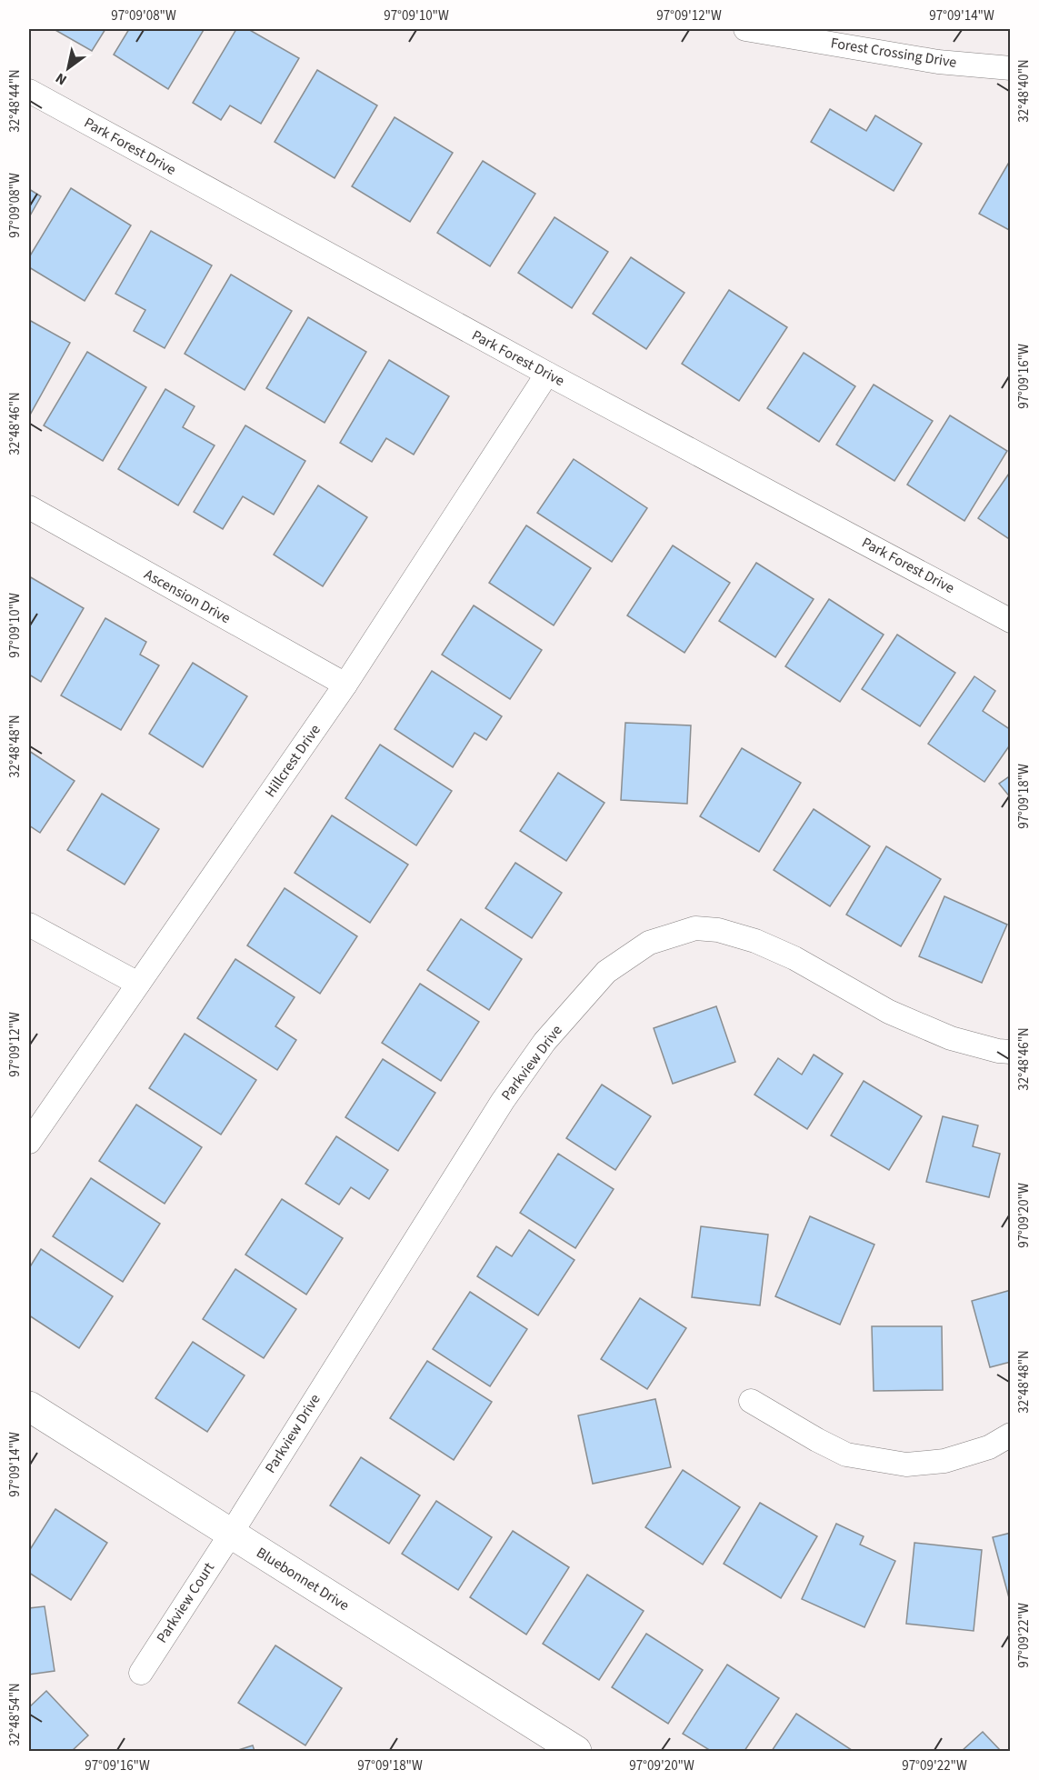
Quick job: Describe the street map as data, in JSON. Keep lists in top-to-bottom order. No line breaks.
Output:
{"streets":{"street":["Forest Crossing Drive","Park Forest Drive","Ascension Drive","Hillcrest Drive","Parkview Drive","Bluebonnet Drive","Parkview Court"]},"crossings":[["Park Forest Drive","Hillcrest Drive"],["Ascension Drive","Hillcrest Drive"],["Parkview Drive","Bluebonnet Drive"],["Parkview Drive","Parkview Court"],["Bluebonnet Drive","Parkview Court"]],"north":"bottom left","coordinates":["97°09'08\"W","97°09'10\"W","97°09'12\"W","97°09'14\"W","32°48'40\"N","32°48'44\"N","97°09'16\"W","32°48'46\"N","32°48'48\"N","97°09'18\"W","97°09'20\"W","97°09'22\"W","32°48'54\"N"]}
